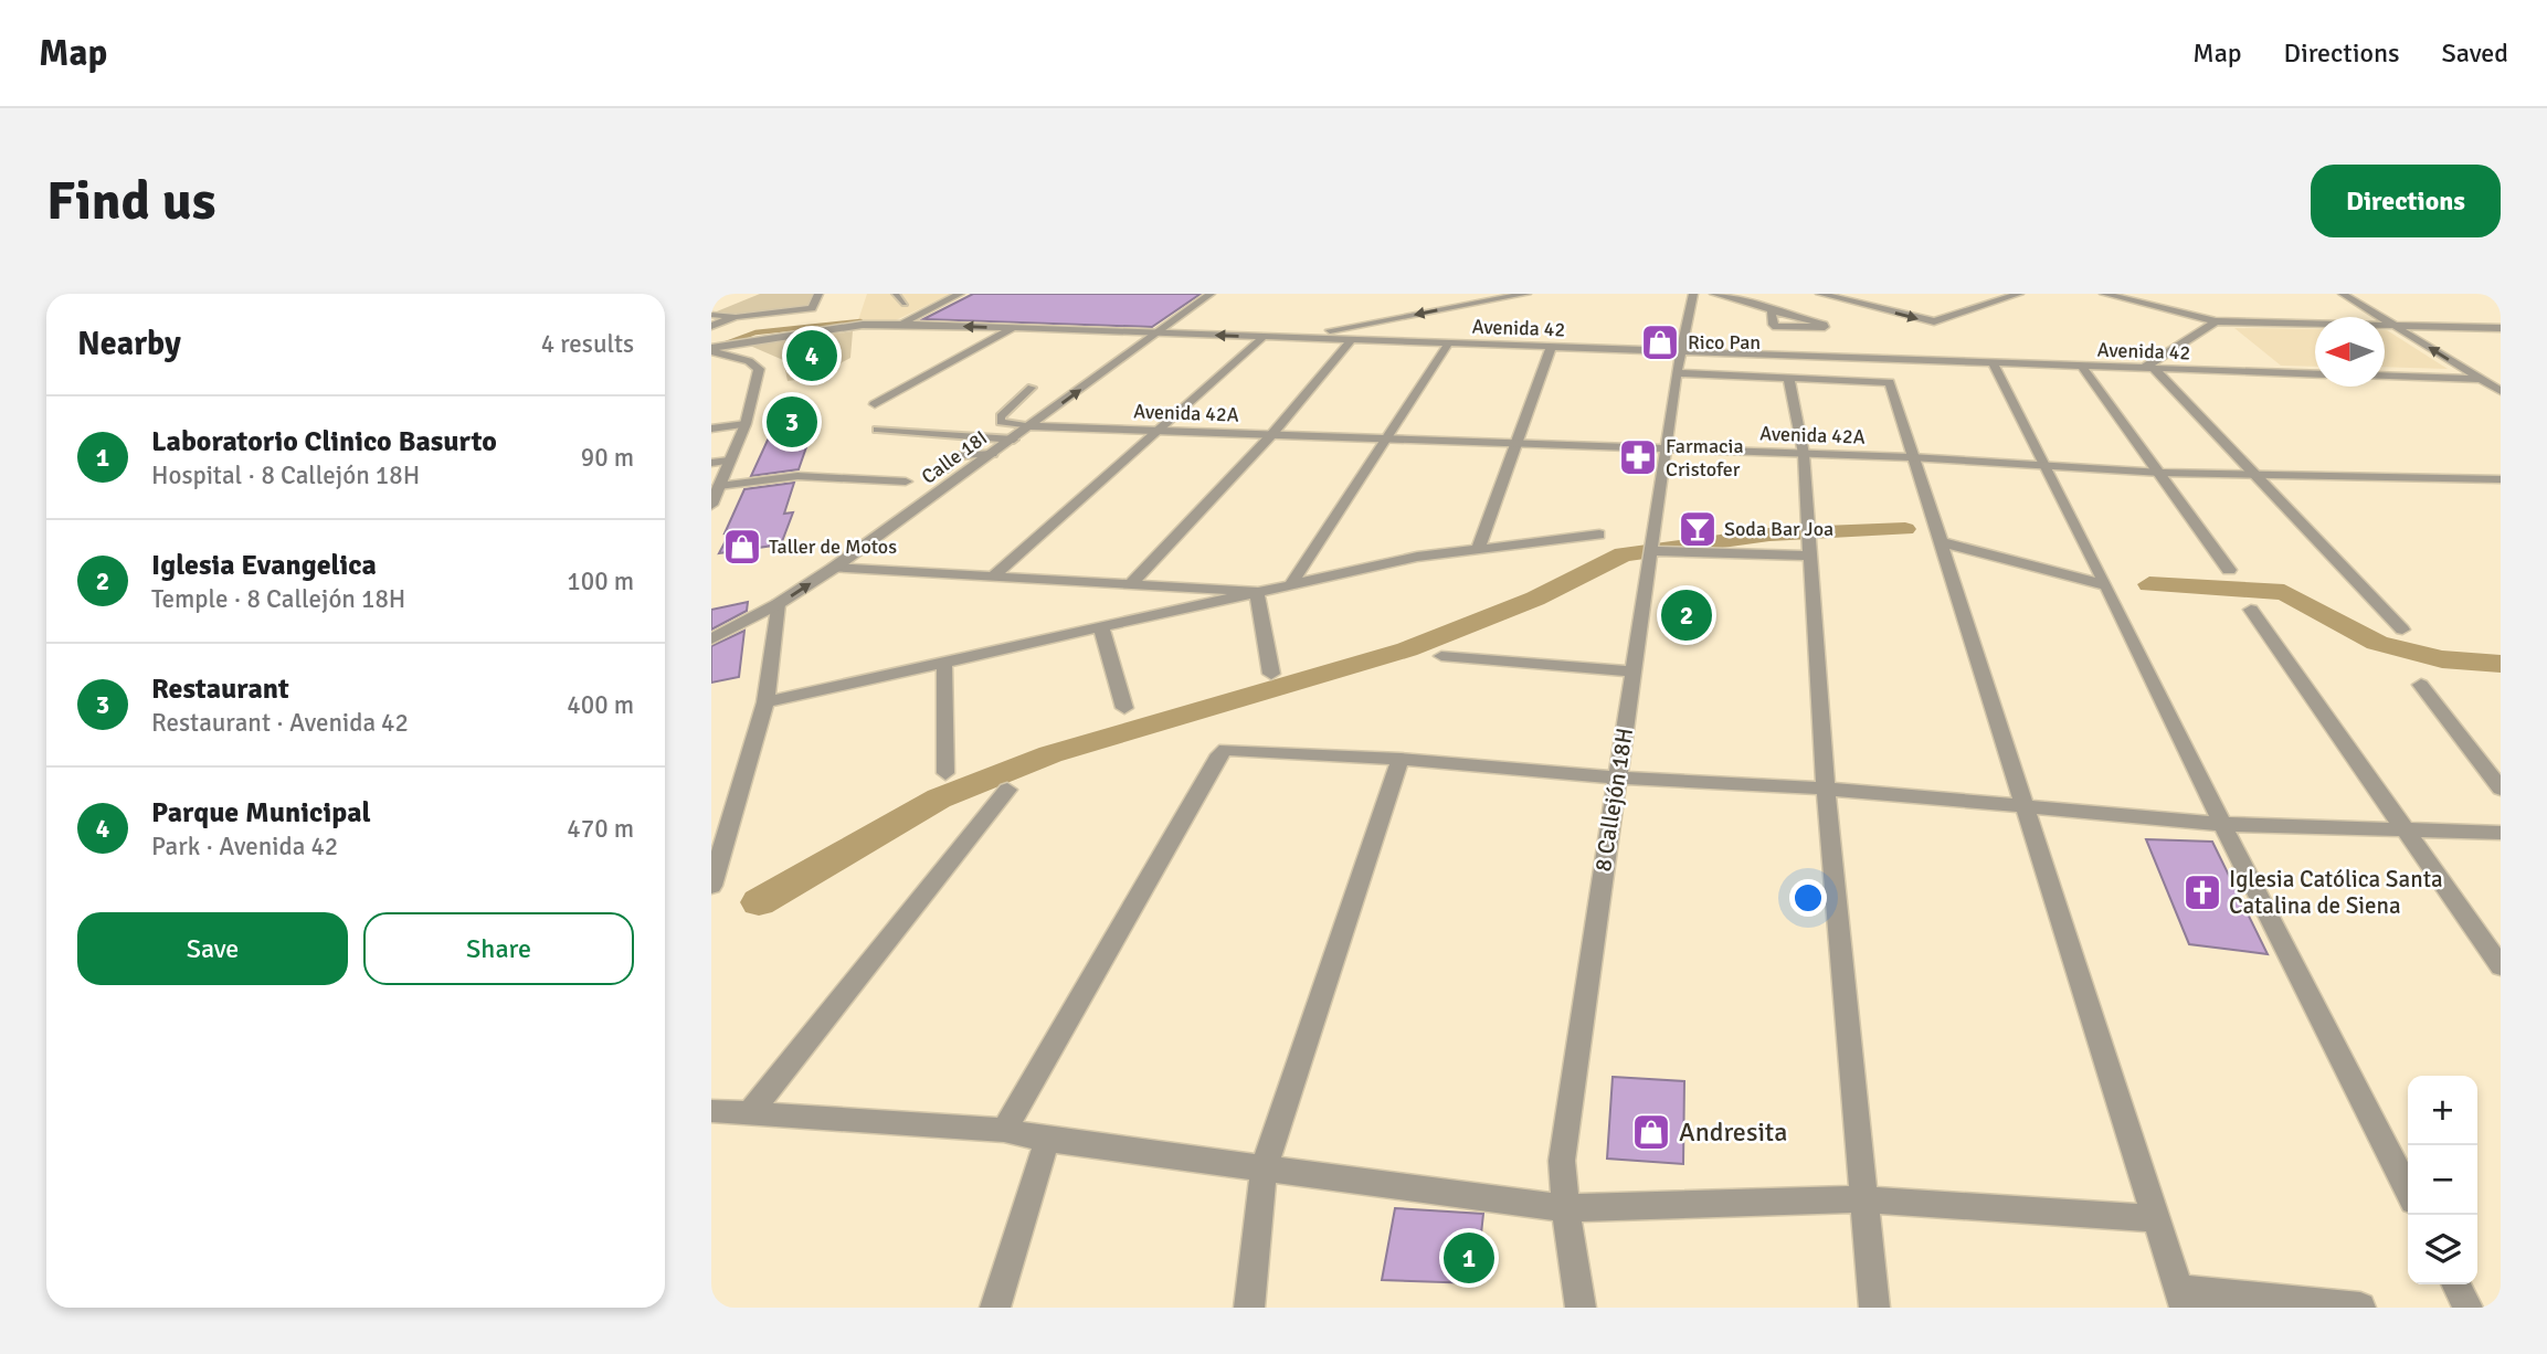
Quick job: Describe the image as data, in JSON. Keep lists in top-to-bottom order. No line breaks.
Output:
{"streets":{"street":["Avenida 42","Avenida 42A","Calle 18I","8 Callejón 18H"]},"crossings":[["Avenida 42","Calle 18I"],["Avenida 42","8 Callejón 18H"],["Avenida 42A","Calle 18I"],["Avenida 42A","8 Callejón 18H"]],"places":{"shop":["Rico Pan","Taller de Motos","Andresita"],"pharmacy":["Farmacia Cristofer"],"bar":["Soda Bar Joa"],"church":["Iglesia Católica Santa Catalina de Siena"]},"north":"left","page":{"header":"Map","nav":["Map","Directions","Saved"],"buttons":["Directions",["Save","Share"]],"title":"Find us","heading":["Nearby","4 results"],"pins":["4","3","2","1"],"list":[{"mark":"1","name":"Laboratorio Clinico Basurto","note":"Hospital · 8 Callejón 18H","value":"90 m"},{"mark":"2","name":"Iglesia Evangelica","note":"Temple · 8 Callejón 18H","value":"100 m"},{"mark":"3","name":"Restaurant","note":"Restaurant · Avenida 42","value":"400 m"},{"mark":"4","name":"Parque Municipal","note":"Park · Avenida 42","value":"470 m"}],"map_buttons":["+","−"]}}
